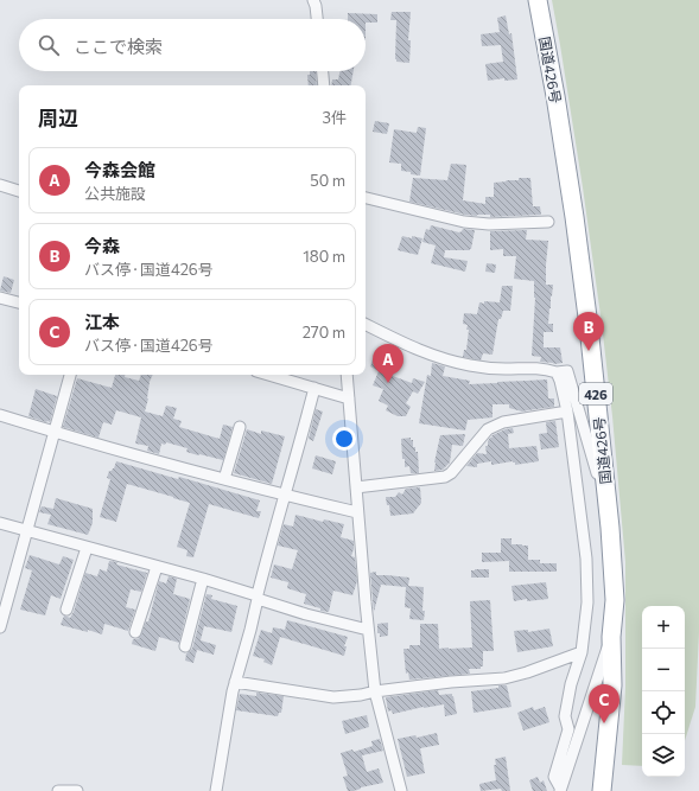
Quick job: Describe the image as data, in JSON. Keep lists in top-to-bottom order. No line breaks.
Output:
{"streets":{"highway":["国道426号","426"]},"page":{"search":"ここで検索","heading":["周辺","3件"],"list":[{"mark":"A","name":"今森会館","note":"公共施設","value":"50 m"},{"mark":"B","name":"今森","note":"バス停 · 国道426号","value":"180 m"},{"mark":"C","name":"江本","note":"バス停 · 国道426号","value":"270 m"}],"pins":["B","A","C"],"map_buttons":["+","−"]}}
